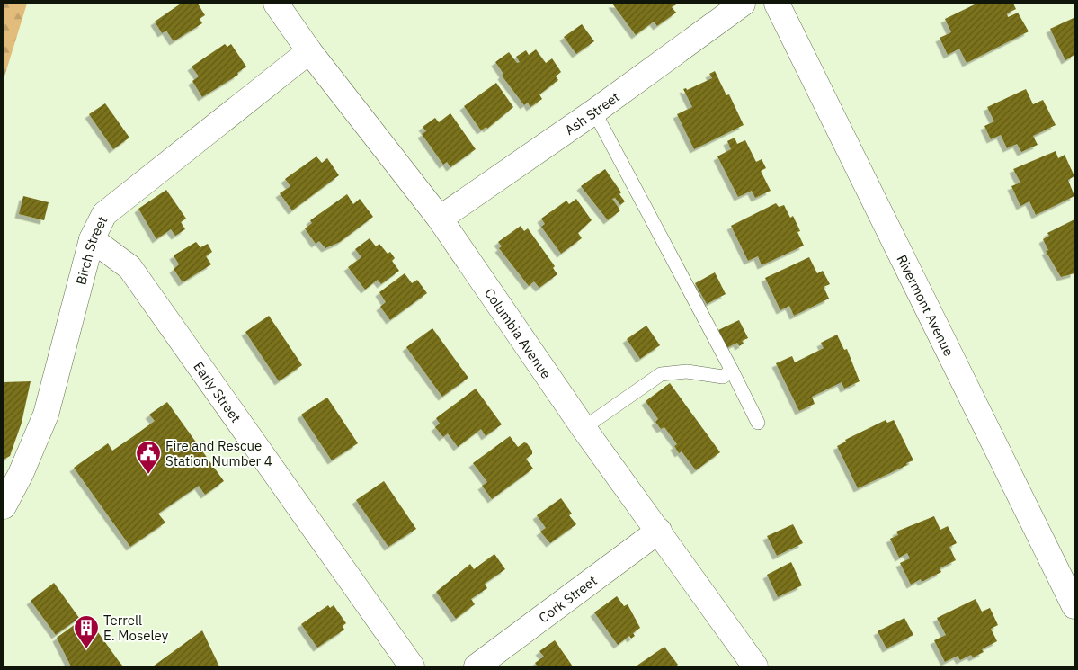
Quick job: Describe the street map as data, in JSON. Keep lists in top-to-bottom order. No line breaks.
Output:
{"streets":{"street":["Ash Street","Birch Street","Rivermont Avenue","Columbia Avenue","Early Street","Cork Street"]},"crossings":[["Ash Street","Columbia Avenue"],["Birch Street","Columbia Avenue"],["Birch Street","Early Street"],["Columbia Avenue","Cork Street"]],"places":{"public building":["Fire and Rescue Station Number 4"],"building":["Terrell E. Moseley"]}}
